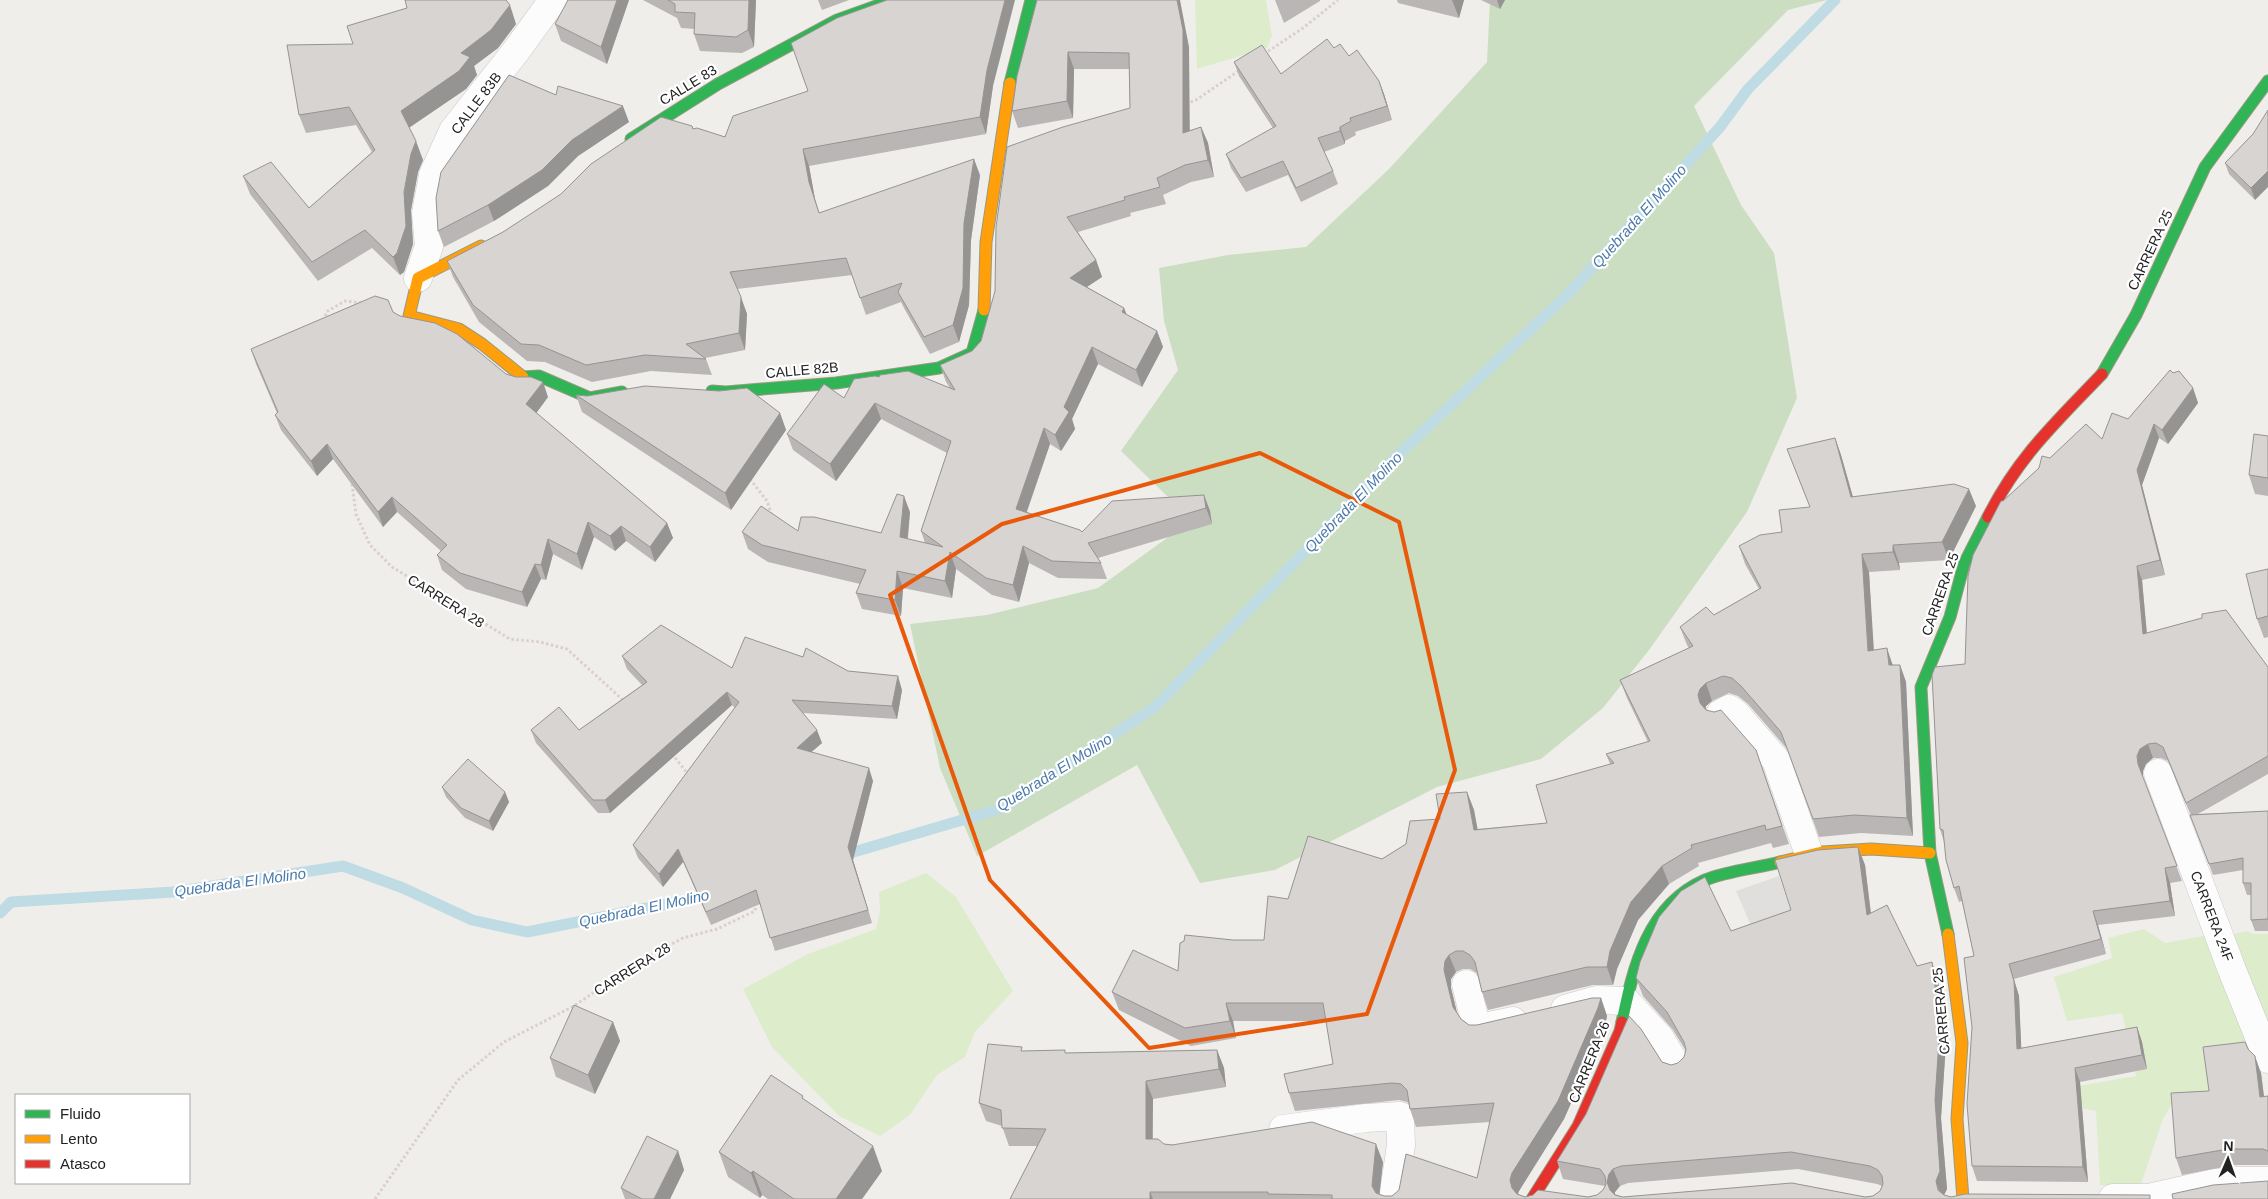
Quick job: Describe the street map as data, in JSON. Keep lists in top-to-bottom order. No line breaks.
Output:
{"streets":{"street":["CALLE 83","CALLE 83B","CARRERA 25","CALLE 82B","CARRERA 24F","CARRERA 26"],"path":["CARRERA 28"]},"crossings":[["CARRERA 25","CARRERA 26"]],"water":["Quebrada El Molino"],"legend":["Fluido","Lento","Atasco"],"north":"top"}
